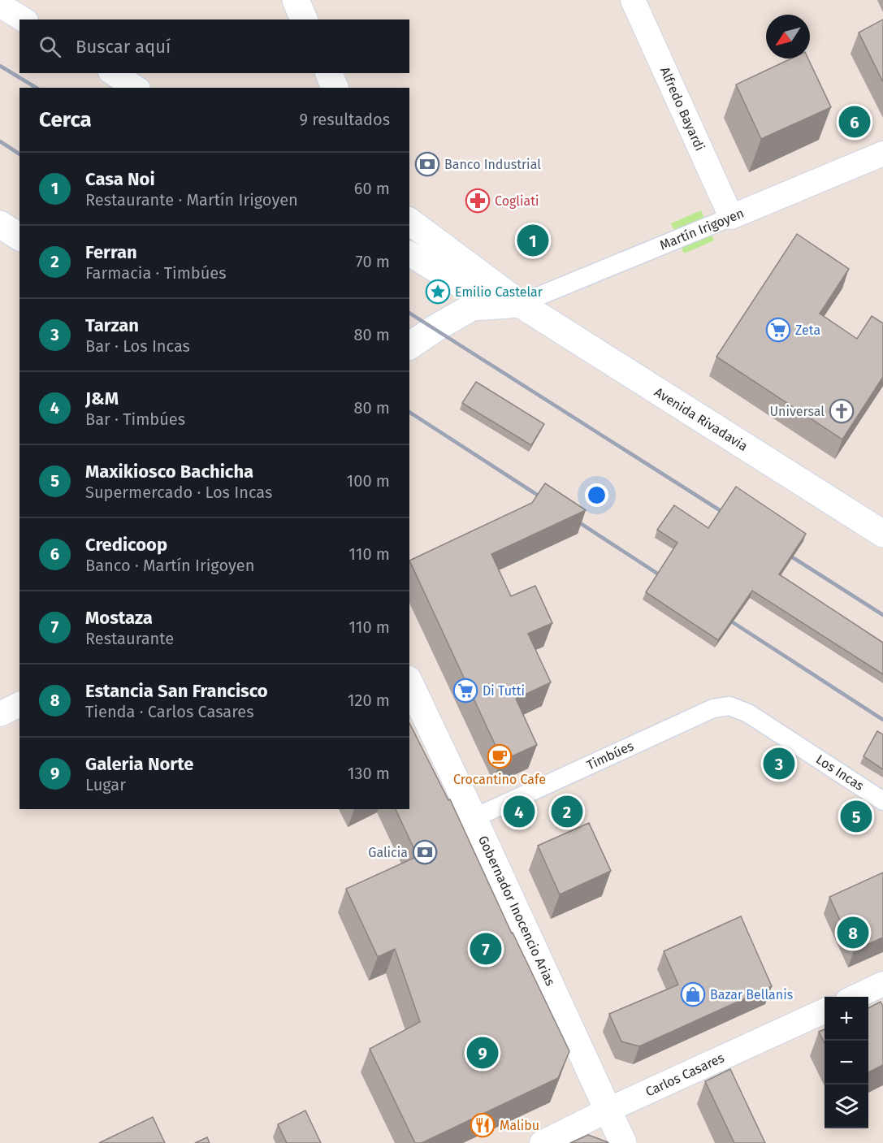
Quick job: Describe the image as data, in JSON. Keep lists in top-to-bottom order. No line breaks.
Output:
{"streets":{"street":["Alfredo Bayardi","Martín Irigoyen","Avenida Rivadavia","Timbúes","Los Incas","Gobernador Inocencio Arias","Carlos Casares"]},"crossings":[["Alfredo Bayardi","Martín Irigoyen"],["Martín Irigoyen","Avenida Rivadavia"],["Timbúes","Los Incas"],["Timbúes","Gobernador Inocencio Arias"],["Gobernador Inocencio Arias","Carlos Casares"]],"places":{"bank":["Banco Industrial","Galicia"],"pharmacy":["Cogliati"],"place":["Emilio Castelar"],"supermarket":["Zeta","Di Tutti"],"church":["Universal"],"cafe":["Crocantino Cafe"],"shop":["Bazar Bellanis"],"restaurant":["Malibu"]},"north":"bottom left","page":{"search":"Buscar aquí","heading":["Cerca","9 resultados"],"pins":["6","1","3","2","4","5","8","7","9"],"list":[{"mark":"1","name":"Casa Noi","note":"Restaurante · Martín Irigoyen","value":"60 m"},{"mark":"2","name":"Ferran","note":"Farmacia · Timbúes","value":"70 m"},{"mark":"3","name":"Tarzan","note":"Bar · Los Incas","value":"80 m"},{"mark":"4","name":"J&M","note":"Bar · Timbúes","value":"80 m"},{"mark":"5","name":"Maxikiosco Bachicha","note":"Supermercado · Los Incas","value":"100 m"},{"mark":"6","name":"Credicoop","note":"Banco · Martín Irigoyen","value":"110 m"},{"mark":"7","name":"Mostaza","note":"Restaurante","value":"110 m"},{"mark":"8","name":"Estancia San Francisco","note":"Tienda · Carlos Casares","value":"120 m"},{"mark":"9","name":"Galeria Norte","note":"Lugar","value":"130 m"}],"map_buttons":["+","−"]}}
